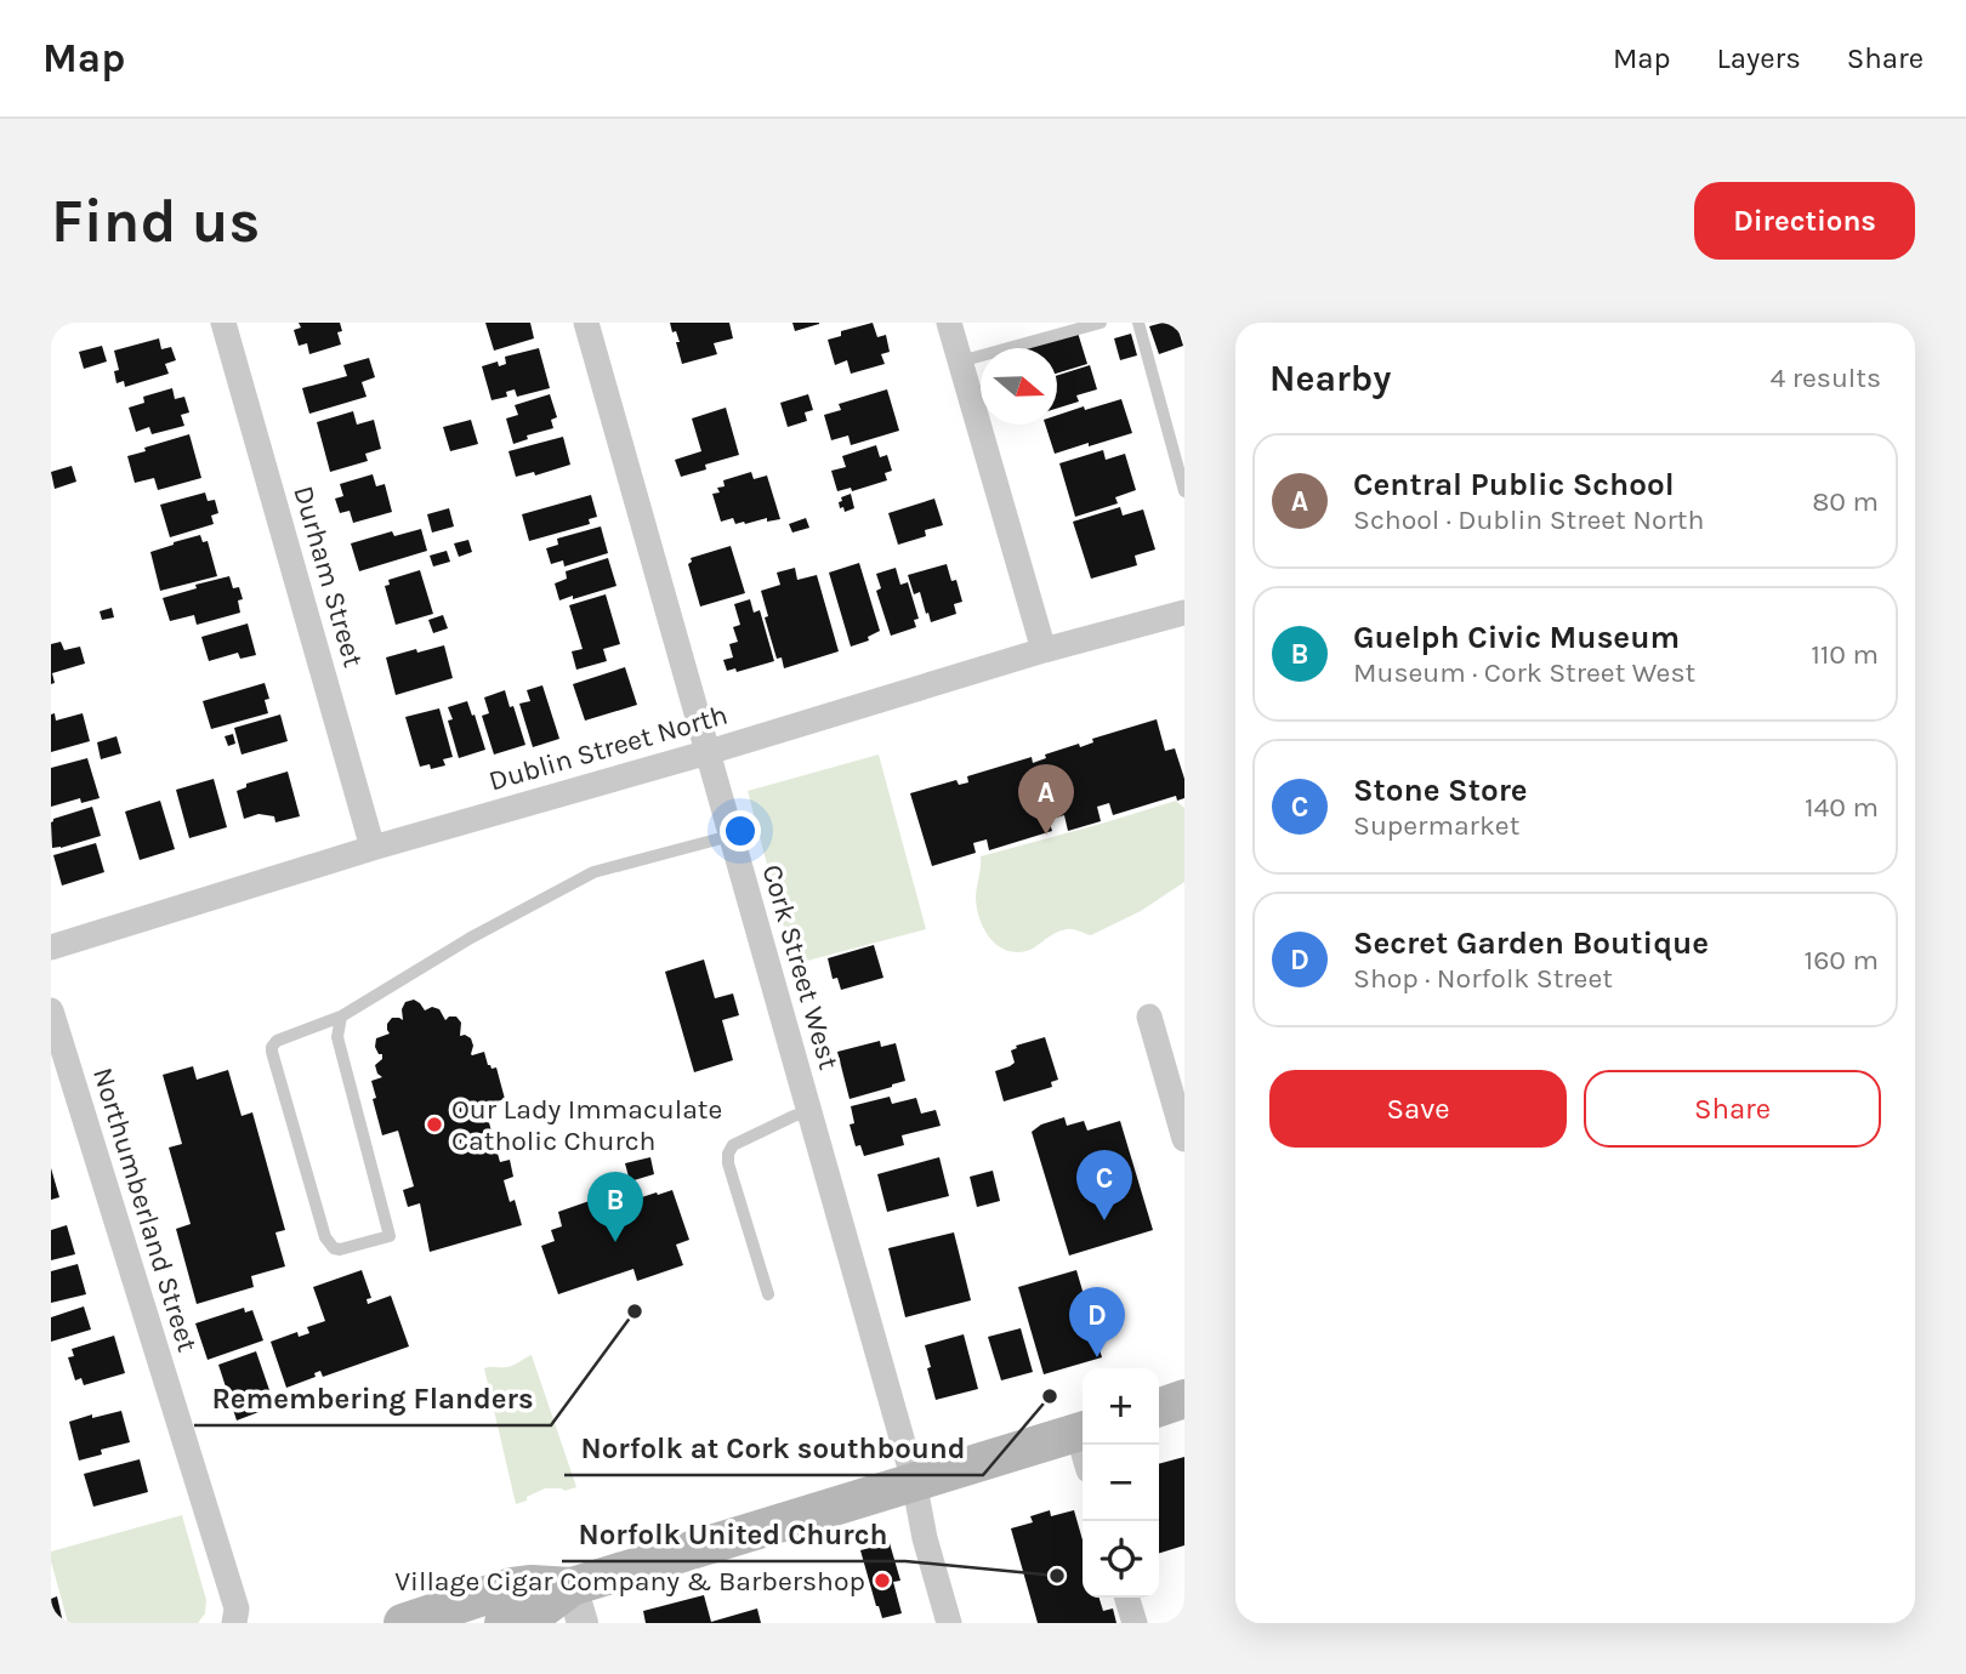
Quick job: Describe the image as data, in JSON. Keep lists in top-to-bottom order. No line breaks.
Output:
{"streets":{"street":["Durham Street","Dublin Street North","Cork Street West","Northumberland Street"]},"crossings":[["Durham Street","Dublin Street North"],["Dublin Street North","Cork Street West"]],"places":["Our Lady Immaculate Catholic Church","Remembering Flanders","Norfolk at Cork southbound","Norfolk United Church","Village Cigar Company & Barbershop"],"north":"right","page":{"header":"Map","nav":["Map","Layers","Share"],"buttons":["Directions",["Save","Share"]],"title":"Find us","heading":["Nearby","4 results"],"list":[{"mark":"A","name":"Central Public School","note":"School · Dublin Street North","value":"80 m"},{"mark":"B","name":"Guelph Civic Museum","note":"Museum · Cork Street West","value":"110 m"},{"mark":"C","name":"Stone Store","note":"Supermarket","value":"140 m"},{"mark":"D","name":"Secret Garden Boutique","note":"Shop · Norfolk Street","value":"160 m"}],"pins":["A","C","B","D"],"map_buttons":["+","−"]}}
